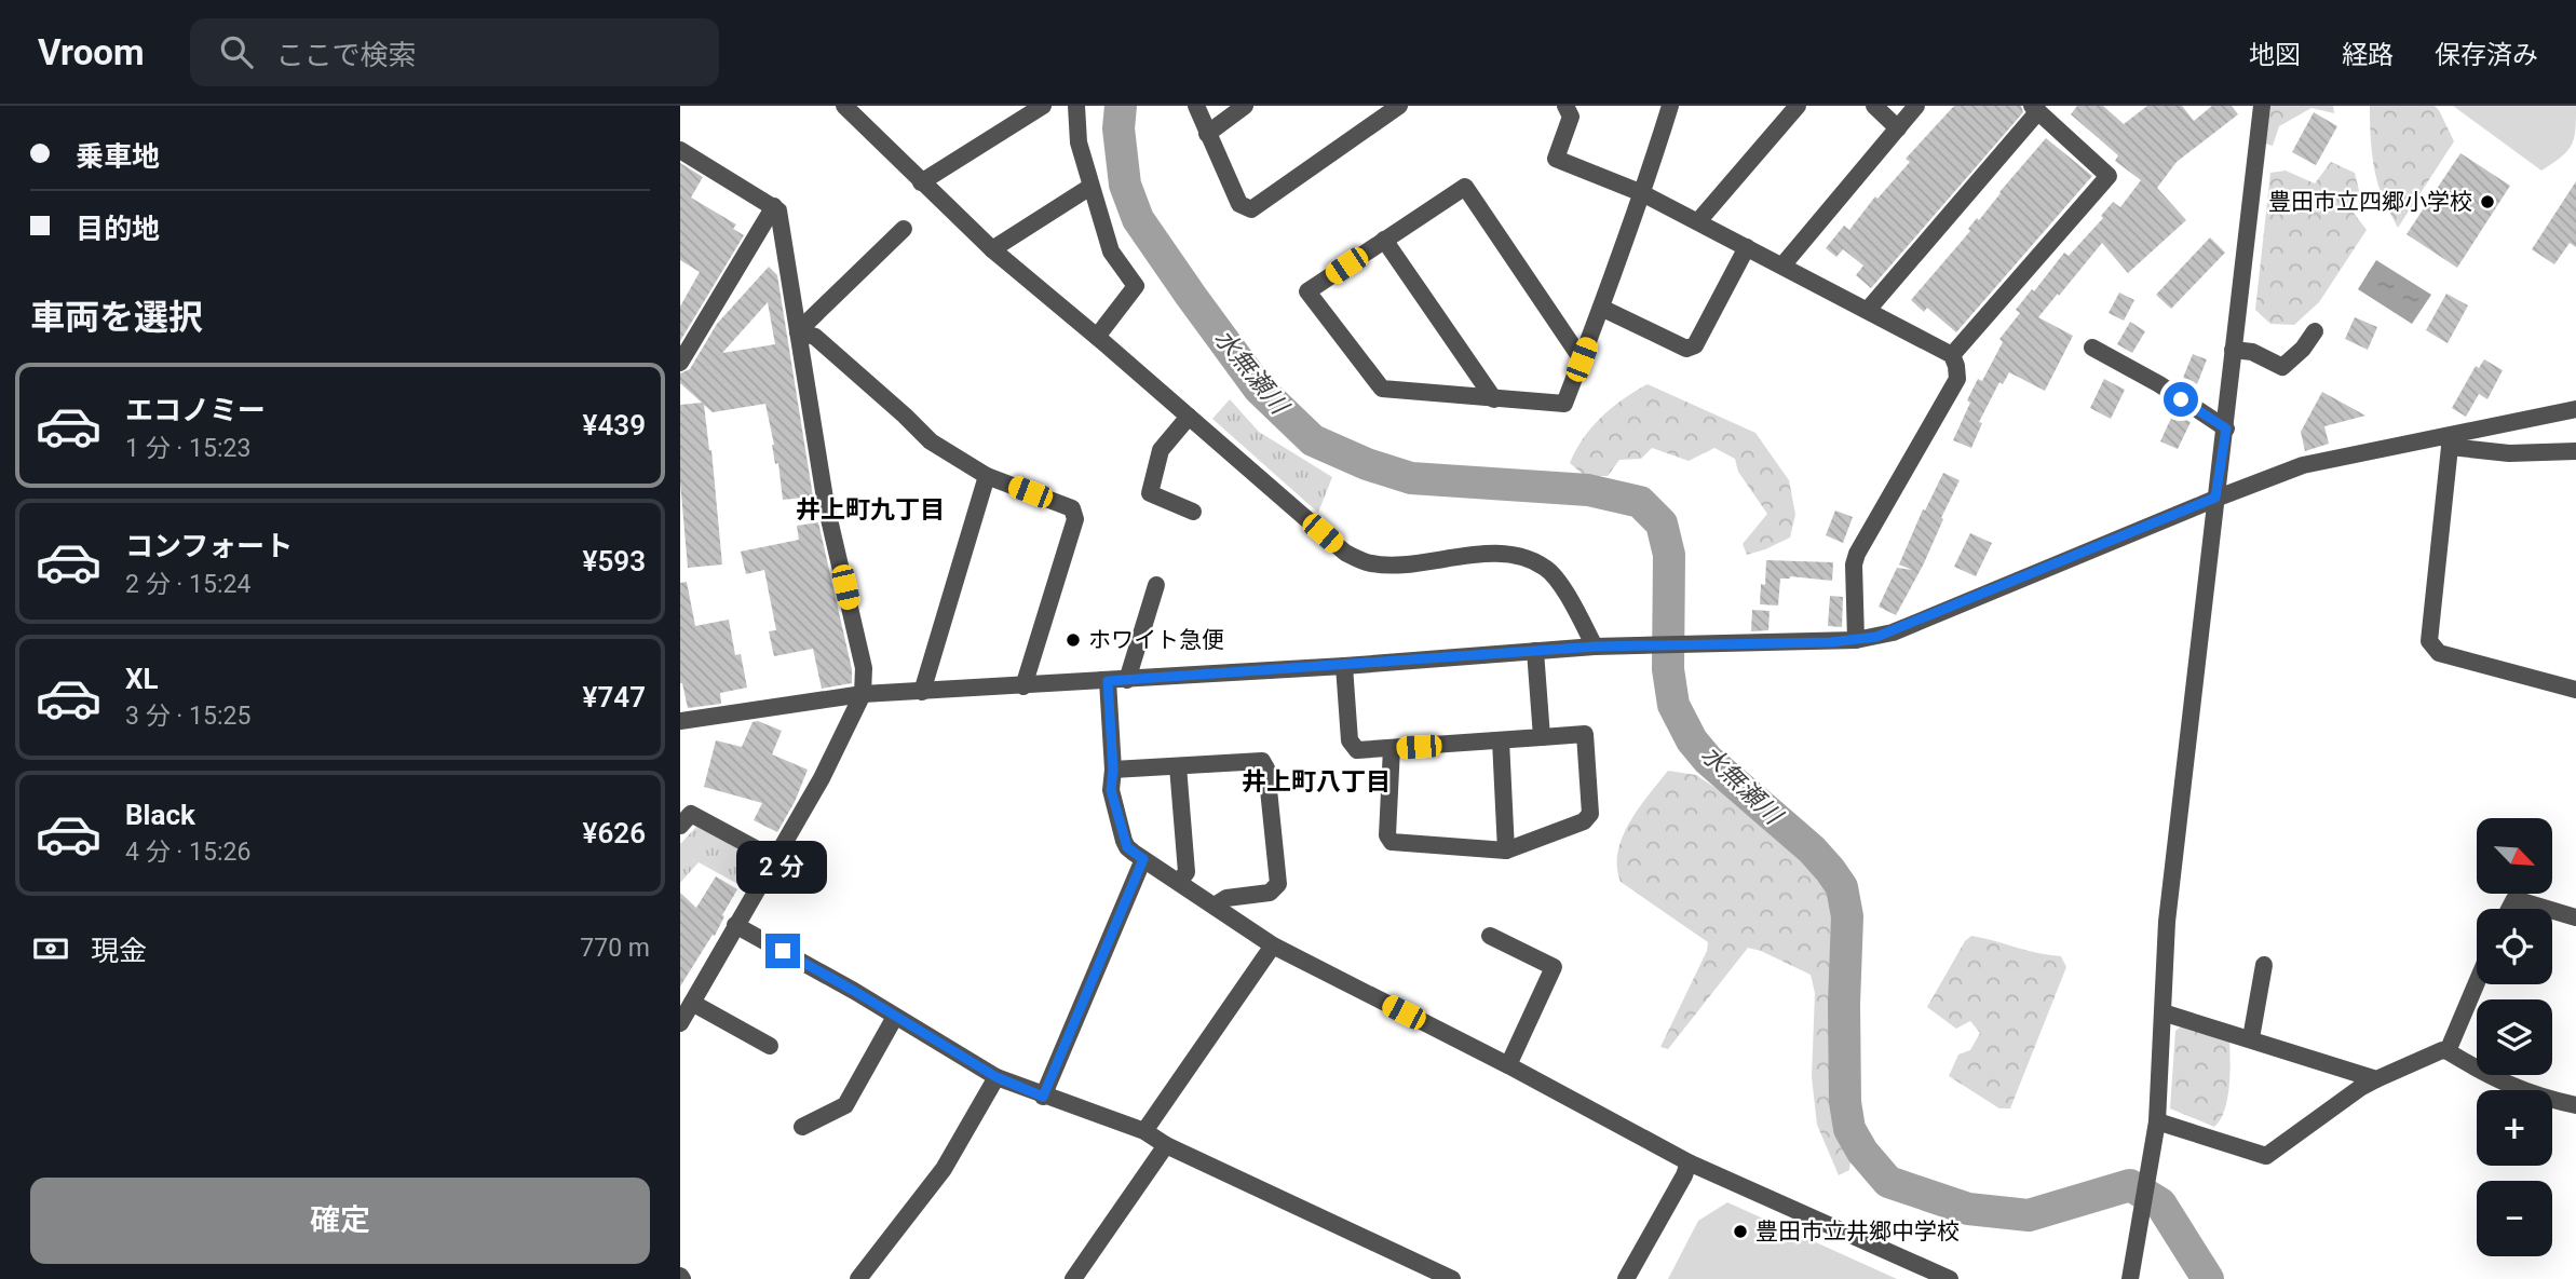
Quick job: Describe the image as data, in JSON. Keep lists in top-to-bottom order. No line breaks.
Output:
{"districts":["井上町九丁目","井上町八丁目"],"water":["水無瀬川"],"places":["豊田市立四郷小学校","ホワイト急便","豊田市立井郷中学校"],"north":"bottom right","page":{"header":"Vroom","search":"ここで検索","nav":["地図","経路","保存済み"],"banner":["乗車地","目的地"],"heading":"車両を選択","list":[{"name":"エコノミー","note":"1 分 · 15:23","value":"¥439"},{"name":"コンフォート","note":"2 分 · 15:24","value":"¥593"},{"name":"XL","note":"3 分 · 15:25","value":"¥747"},{"name":"Black","note":"4 分 · 15:26","value":"¥626"}],"map_buttons":["+","−"],"bubble":"2 分","pay":["現金","770 m"],"buttons":"確定"}}
